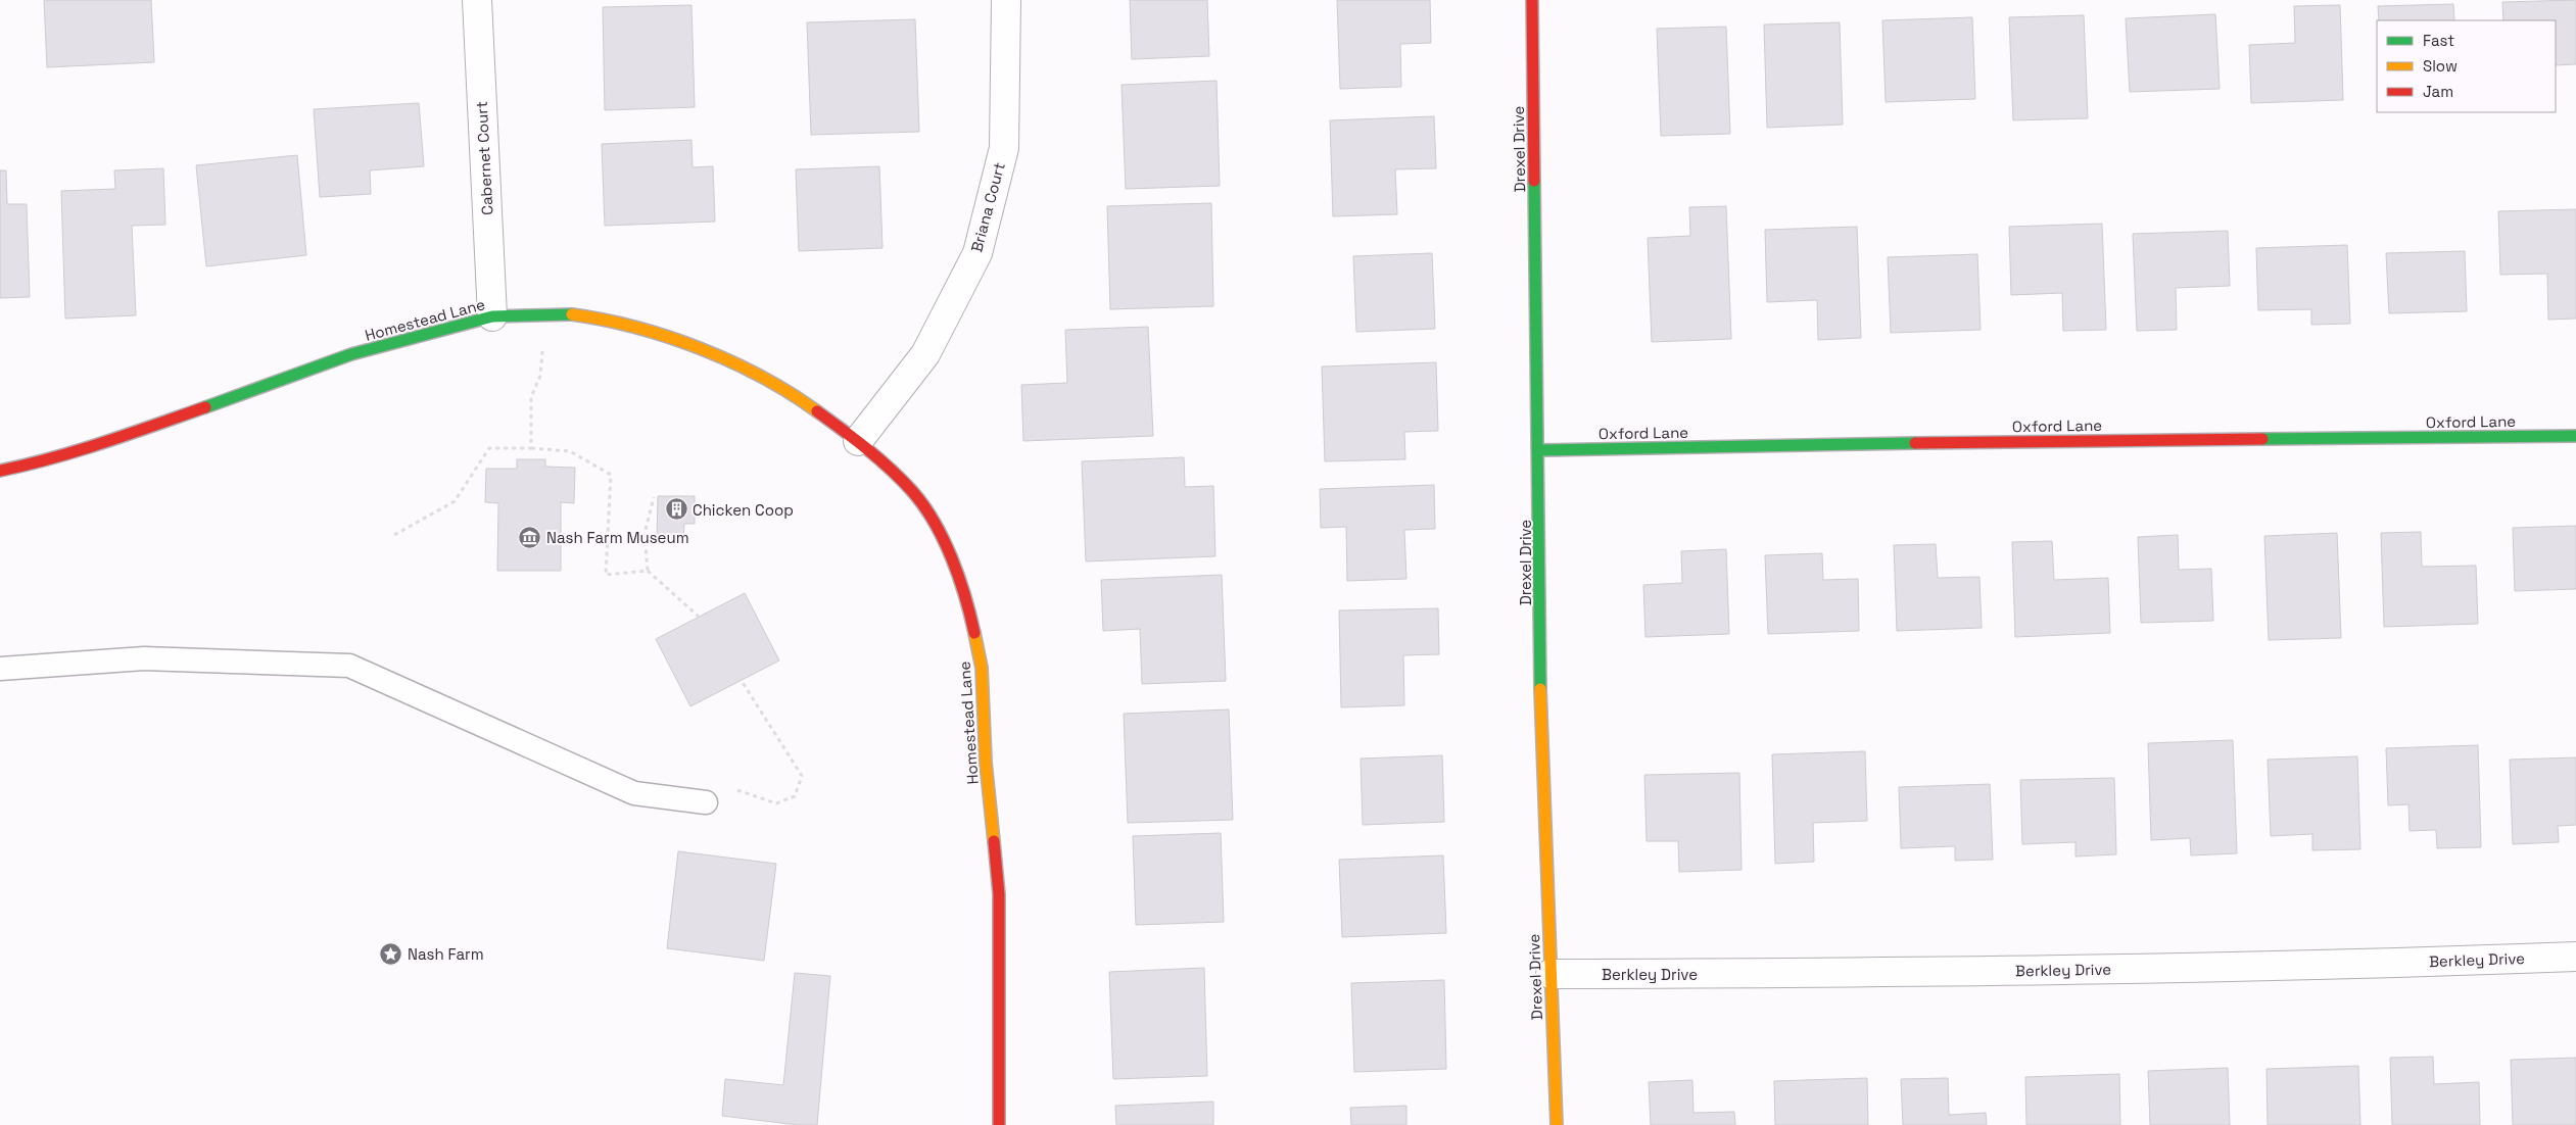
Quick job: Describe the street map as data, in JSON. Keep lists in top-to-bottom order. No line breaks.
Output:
{"streets":{"street":["Drexel Drive","Cabernet Court","Briana Court","Homestead Lane","Oxford Lane","Berkley Drive"]},"crossings":[["Drexel Drive","Oxford Lane"],["Drexel Drive","Berkley Drive"],["Cabernet Court","Homestead Lane"],["Briana Court","Homestead Lane"]],"places":{"building":["Chicken Coop"],"museum":["Nash Farm Museum"],"place":["Nash Farm"]},"legend":["Fast","Slow","Jam"]}
